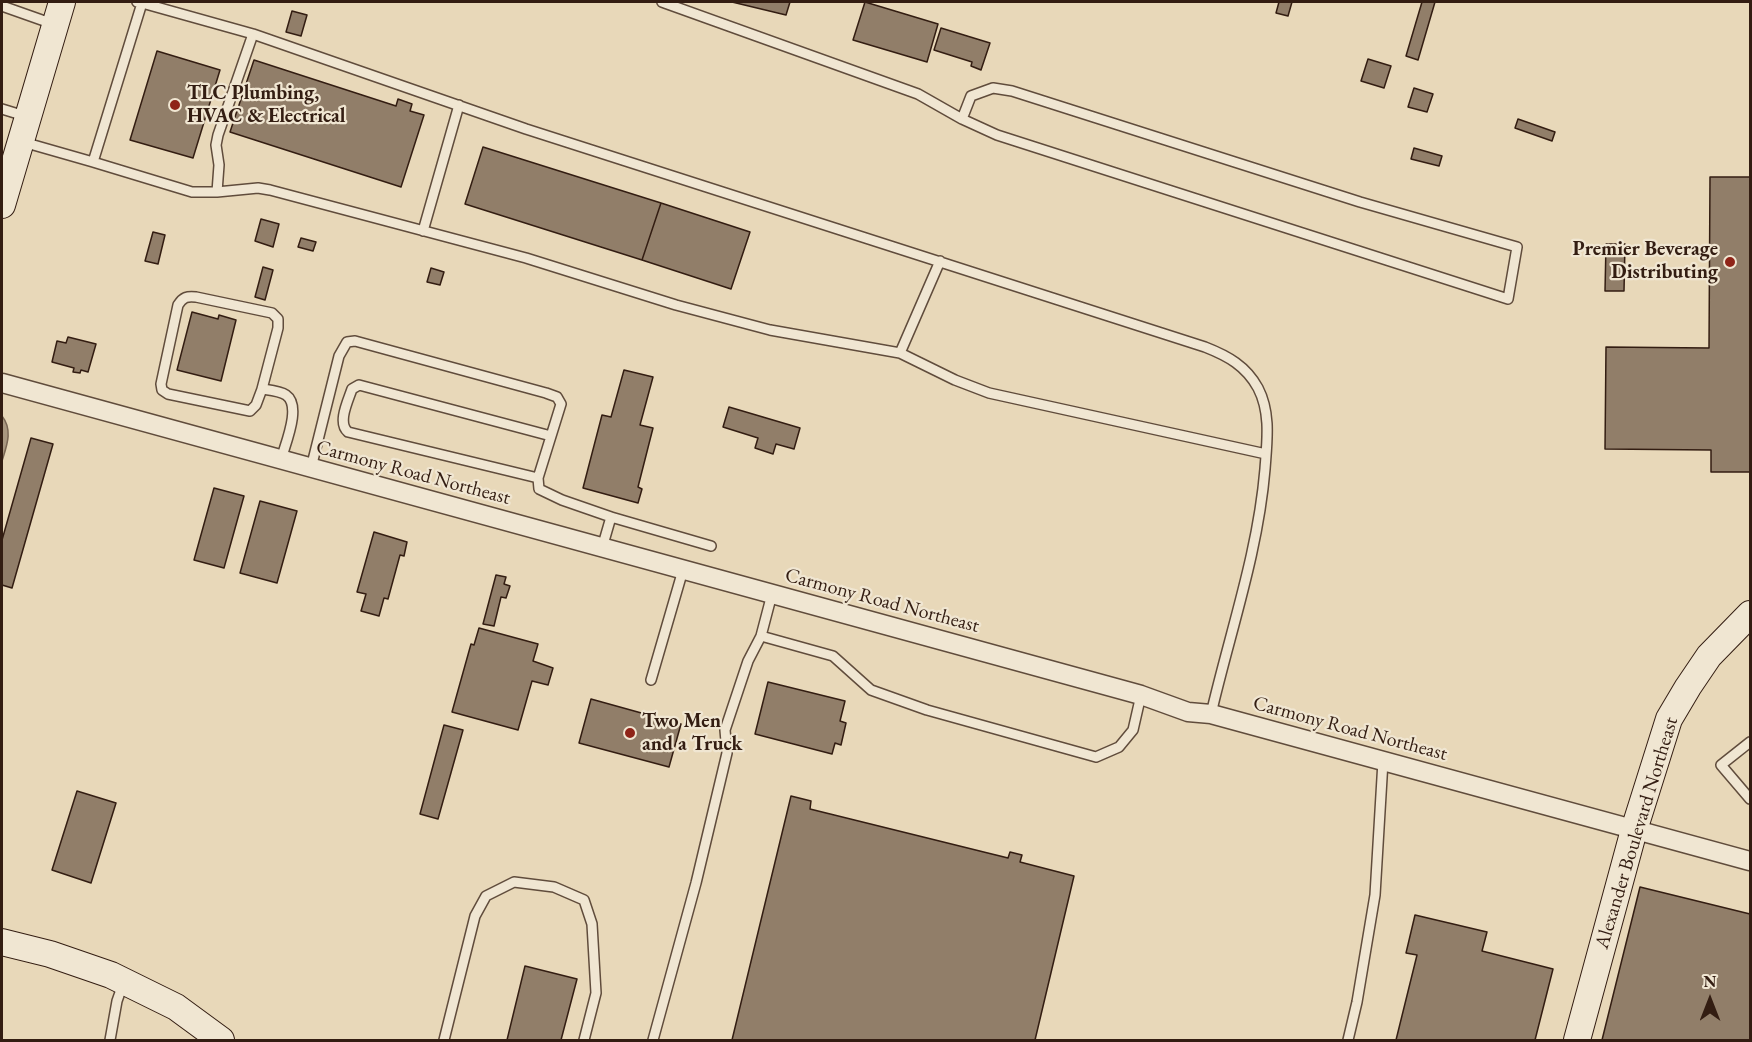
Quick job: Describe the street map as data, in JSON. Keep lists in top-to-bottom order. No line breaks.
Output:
{"streets":{"street":["Carmony Road Northeast","Alexander Boulevard Northeast"]},"crossings":[["Carmony Road Northeast","Alexander Boulevard Northeast"]],"places":["TLC Plumbing, HVAC & Electrical","Premier Beverage Distributing","Two Men and a Truck"],"north":"top"}
